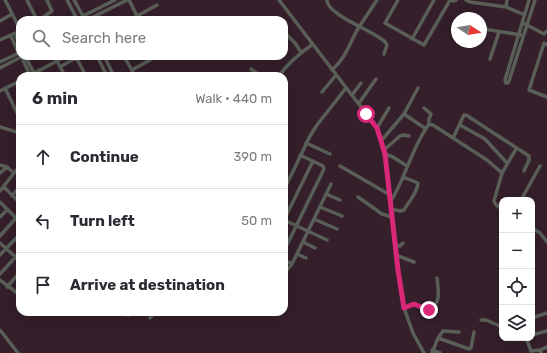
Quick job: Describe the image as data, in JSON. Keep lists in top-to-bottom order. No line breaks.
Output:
{"north":"right","page":{"search":"Search here","heading":["6 min","Walk · 440 m"],"list":[["Continue","390 m"],["Turn left","50 m"],"Arrive at destination"],"map_buttons":["+","−"]}}
